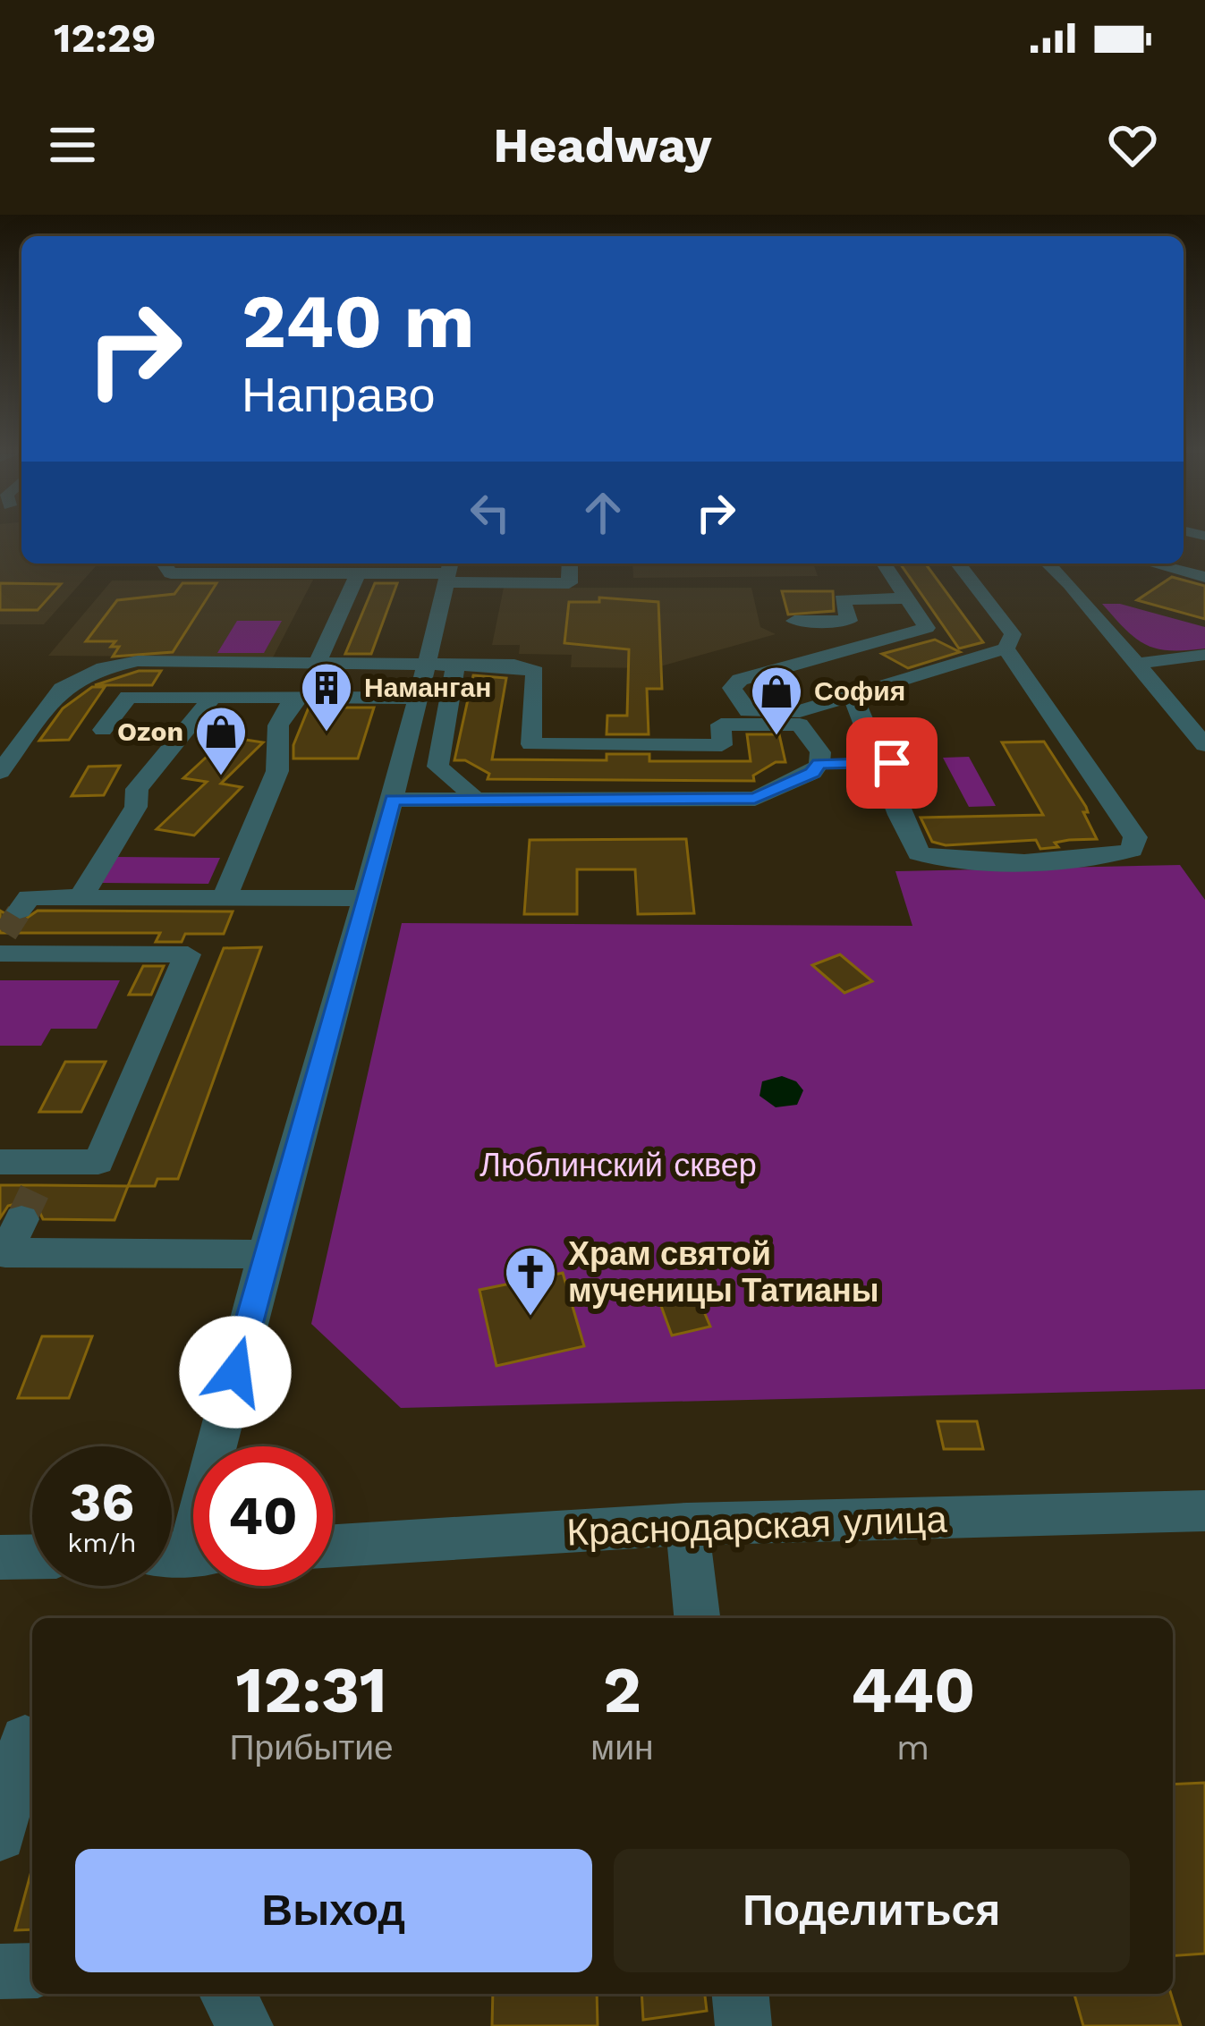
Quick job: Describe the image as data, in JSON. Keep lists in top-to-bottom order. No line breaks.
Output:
{"streets":{"street":["Краснодарская улица"]},"parks":["Люблинский сквер"],"places":{"building":["Наманган"],"shop":["София","Ozon"],"church":["Храм святой мученицы Татианы"]},"page":{"status":"12:29","header":"Headway","turn":["240 m","Направо"],"speed":"36 km/h","limit":"40","eta":["12:31","Прибытие","2","мин","440","m"],"buttons":["Выход","Поделиться"]}}
